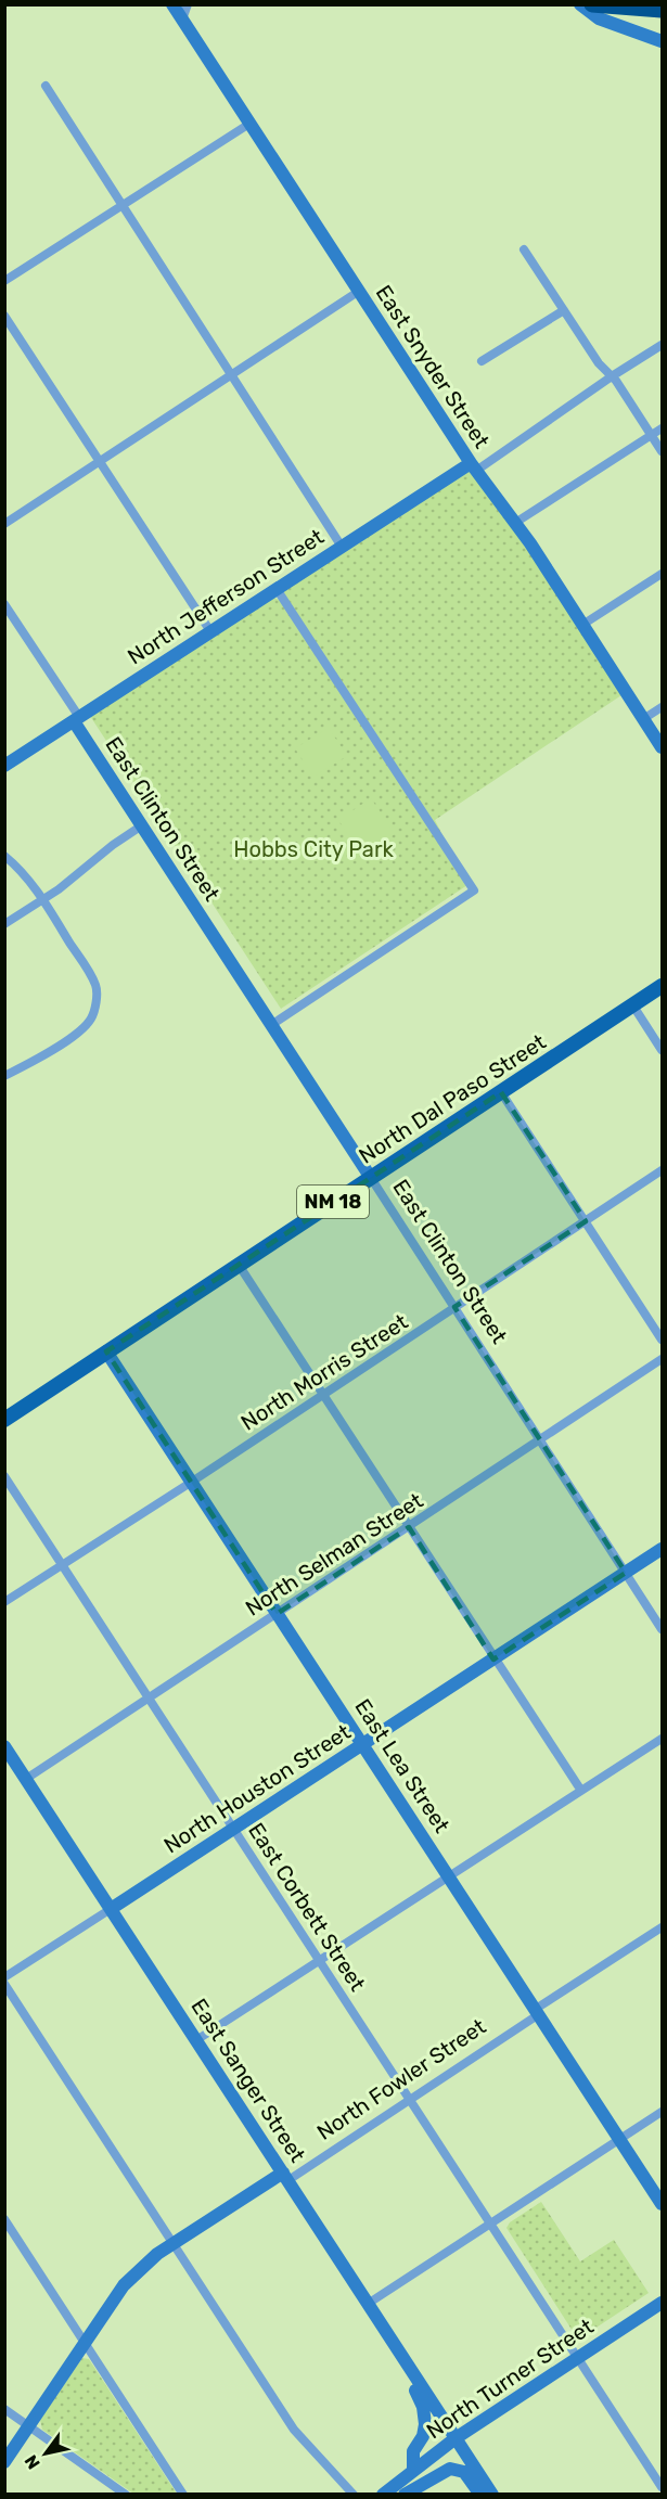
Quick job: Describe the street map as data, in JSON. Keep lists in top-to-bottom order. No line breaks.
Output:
{"streets":{"main road":["North Dal Paso Street","NM 18"],"street":["East Snyder Street","North Jefferson Street","East Clinton Street","North Morris Street","North Selman Street","East Lea Street","North Houston Street","East Corbett Street","North Fowler Street","East Sanger Street","North Turner Street"]},"crossings":[["East Snyder Street","North Jefferson Street"],["North Jefferson Street","East Clinton Street"],["East Clinton Street","North Dal Paso Street"],["East Clinton Street","North Morris Street"],["East Clinton Street","North Selman Street"],["East Clinton Street","North Houston Street"],["North Dal Paso Street","East Lea Street"],["North Morris Street","East Lea Street"],["North Morris Street","East Corbett Street"],["North Selman Street","East Lea Street"],["North Selman Street","East Corbett Street"],["North Selman Street","East Sanger Street"],["East Lea Street","North Houston Street"],["East Lea Street","North Fowler Street"],["North Houston Street","East Corbett Street"],["North Houston Street","East Sanger Street"],["East Corbett Street","North Fowler Street"],["East Corbett Street","North Turner Street"],["North Fowler Street","East Sanger Street"],["East Sanger Street","North Turner Street"]],"parks":["Hobbs City Park"],"north":"bottom left"}
